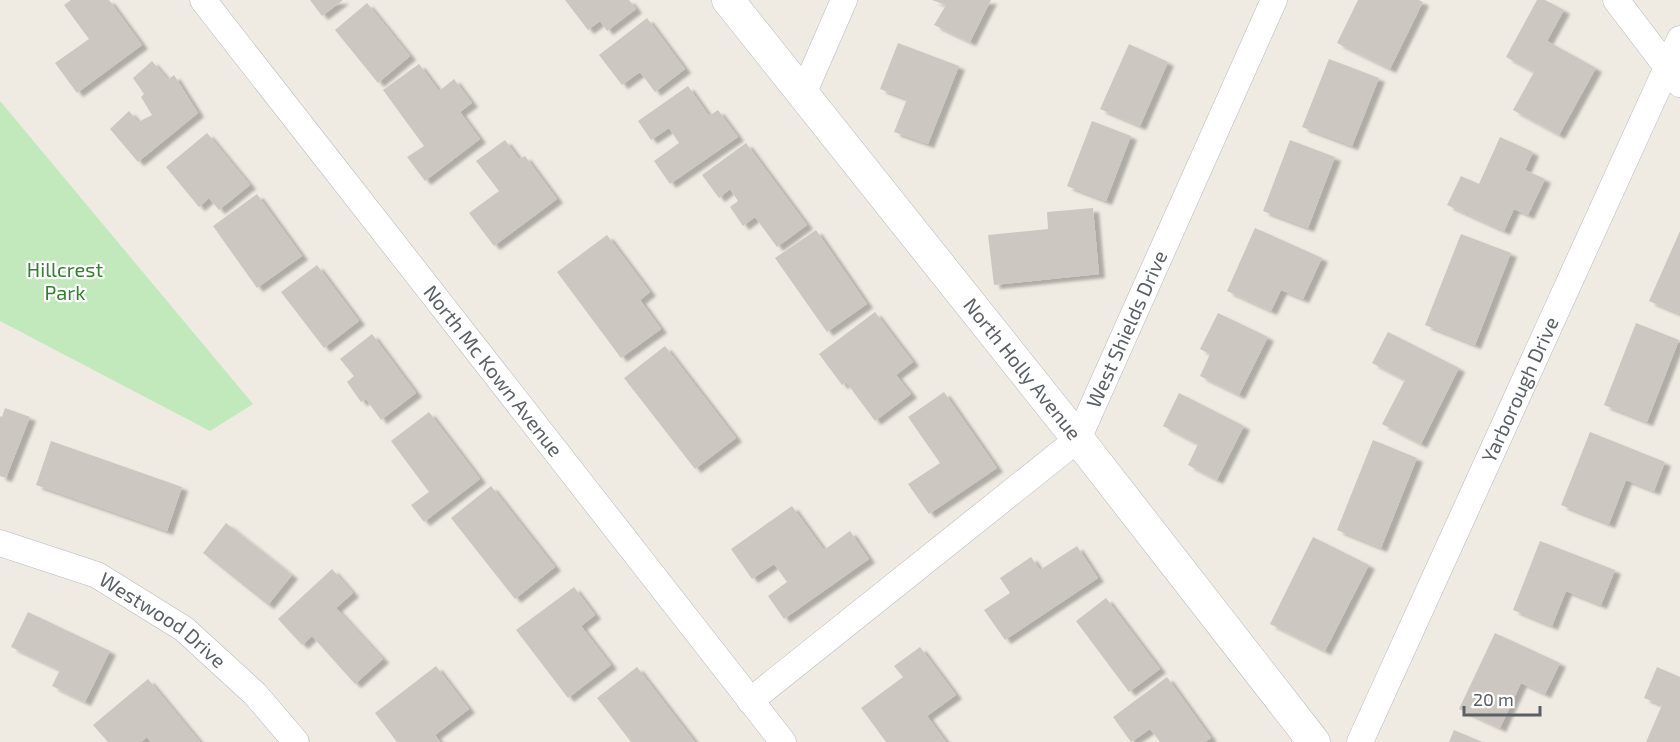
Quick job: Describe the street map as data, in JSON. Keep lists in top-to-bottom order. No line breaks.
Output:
{"streets":{"street":["West Shields Drive","North Holly Avenue","North Mc Kown Avenue","Yarborough Drive","Westwood Drive"]},"crossings":[["West Shields Drive","North Holly Avenue"],["West Shields Drive","North Mc Kown Avenue"]],"parks":["Hillcrest Park"],"scale_bar":"20 m"}
